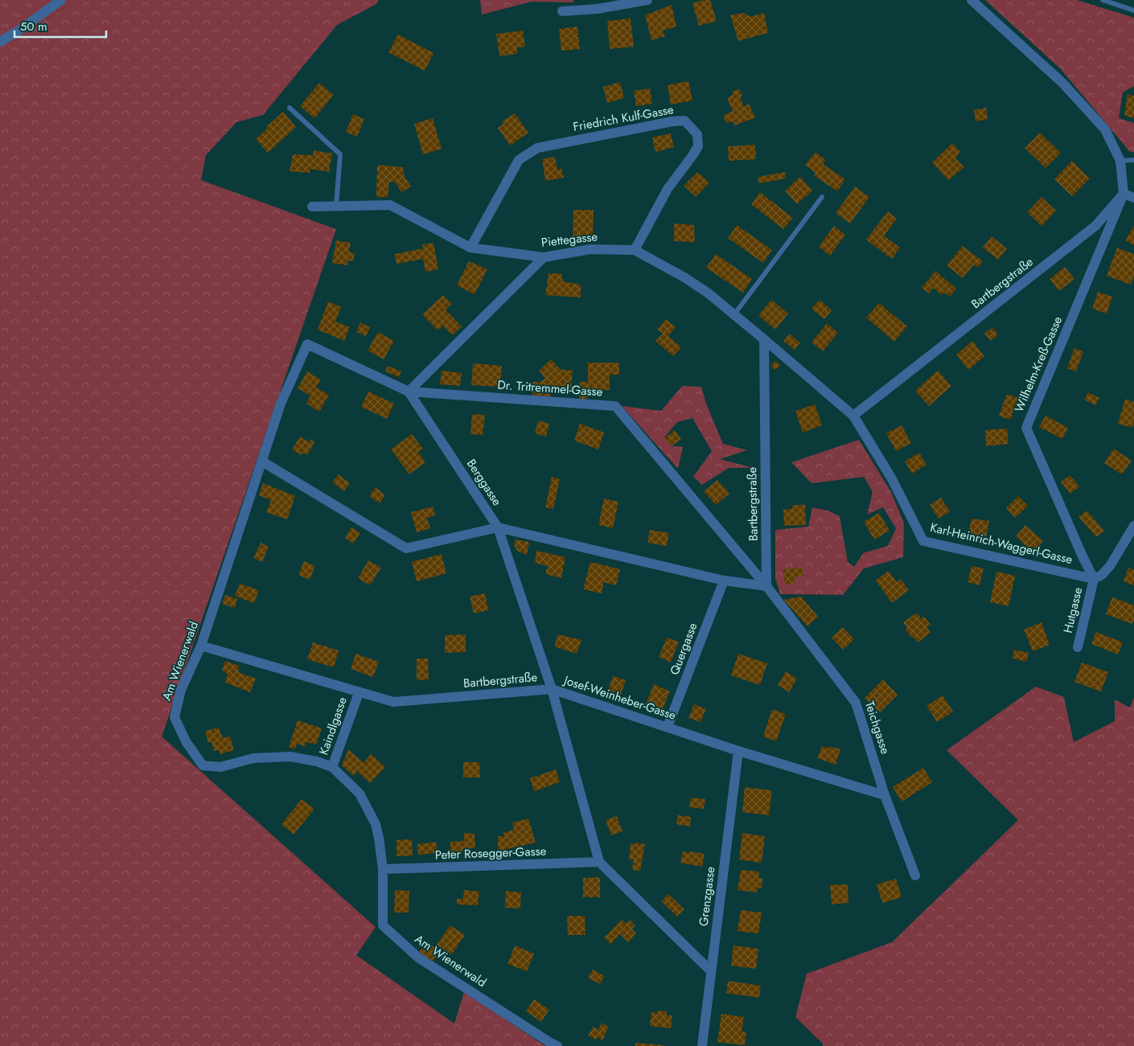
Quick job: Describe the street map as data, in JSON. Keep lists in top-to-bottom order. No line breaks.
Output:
{"streets":{"street":["Friedrich Kulf-Gasse","Piettegasse","Bartbergstraße","Wilhelm-Kreß-Gasse","Dr. Tritremmel-Gasse","Berggasse","Karl-Heinrich-Waggerl-Gasse","Hutgasse","Quergasse","Am Wienerwald","Josef-Weinheber-Gasse","Kaindlgasse","Teichgasse","Peter Rosegger-Gasse","Grenzgasse"]},"crossings":[["Friedrich Kulf-Gasse","Piettegasse"],["Piettegasse","Bartbergstraße"],["Bartbergstraße","Wilhelm-Kreß-Gasse"],["Bartbergstraße","Dr. Tritremmel-Gasse"],["Bartbergstraße","Berggasse"],["Bartbergstraße","Karl-Heinrich-Waggerl-Gasse"],["Bartbergstraße","Am Wienerwald"],["Bartbergstraße","Josef-Weinheber-Gasse"],["Bartbergstraße","Kaindlgasse"],["Bartbergstraße","Teichgasse"],["Wilhelm-Kreß-Gasse","Karl-Heinrich-Waggerl-Gasse"],["Wilhelm-Kreß-Gasse","Hutgasse"],["Dr. Tritremmel-Gasse","Berggasse"],["Dr. Tritremmel-Gasse","Am Wienerwald"],["Dr. Tritremmel-Gasse","Teichgasse"],["Karl-Heinrich-Waggerl-Gasse","Hutgasse"],["Quergasse","Josef-Weinheber-Gasse"],["Am Wienerwald","Kaindlgasse"],["Am Wienerwald","Peter Rosegger-Gasse"],["Josef-Weinheber-Gasse","Teichgasse"],["Josef-Weinheber-Gasse","Peter Rosegger-Gasse"],["Josef-Weinheber-Gasse","Grenzgasse"]],"scale_bar":"50 m"}
